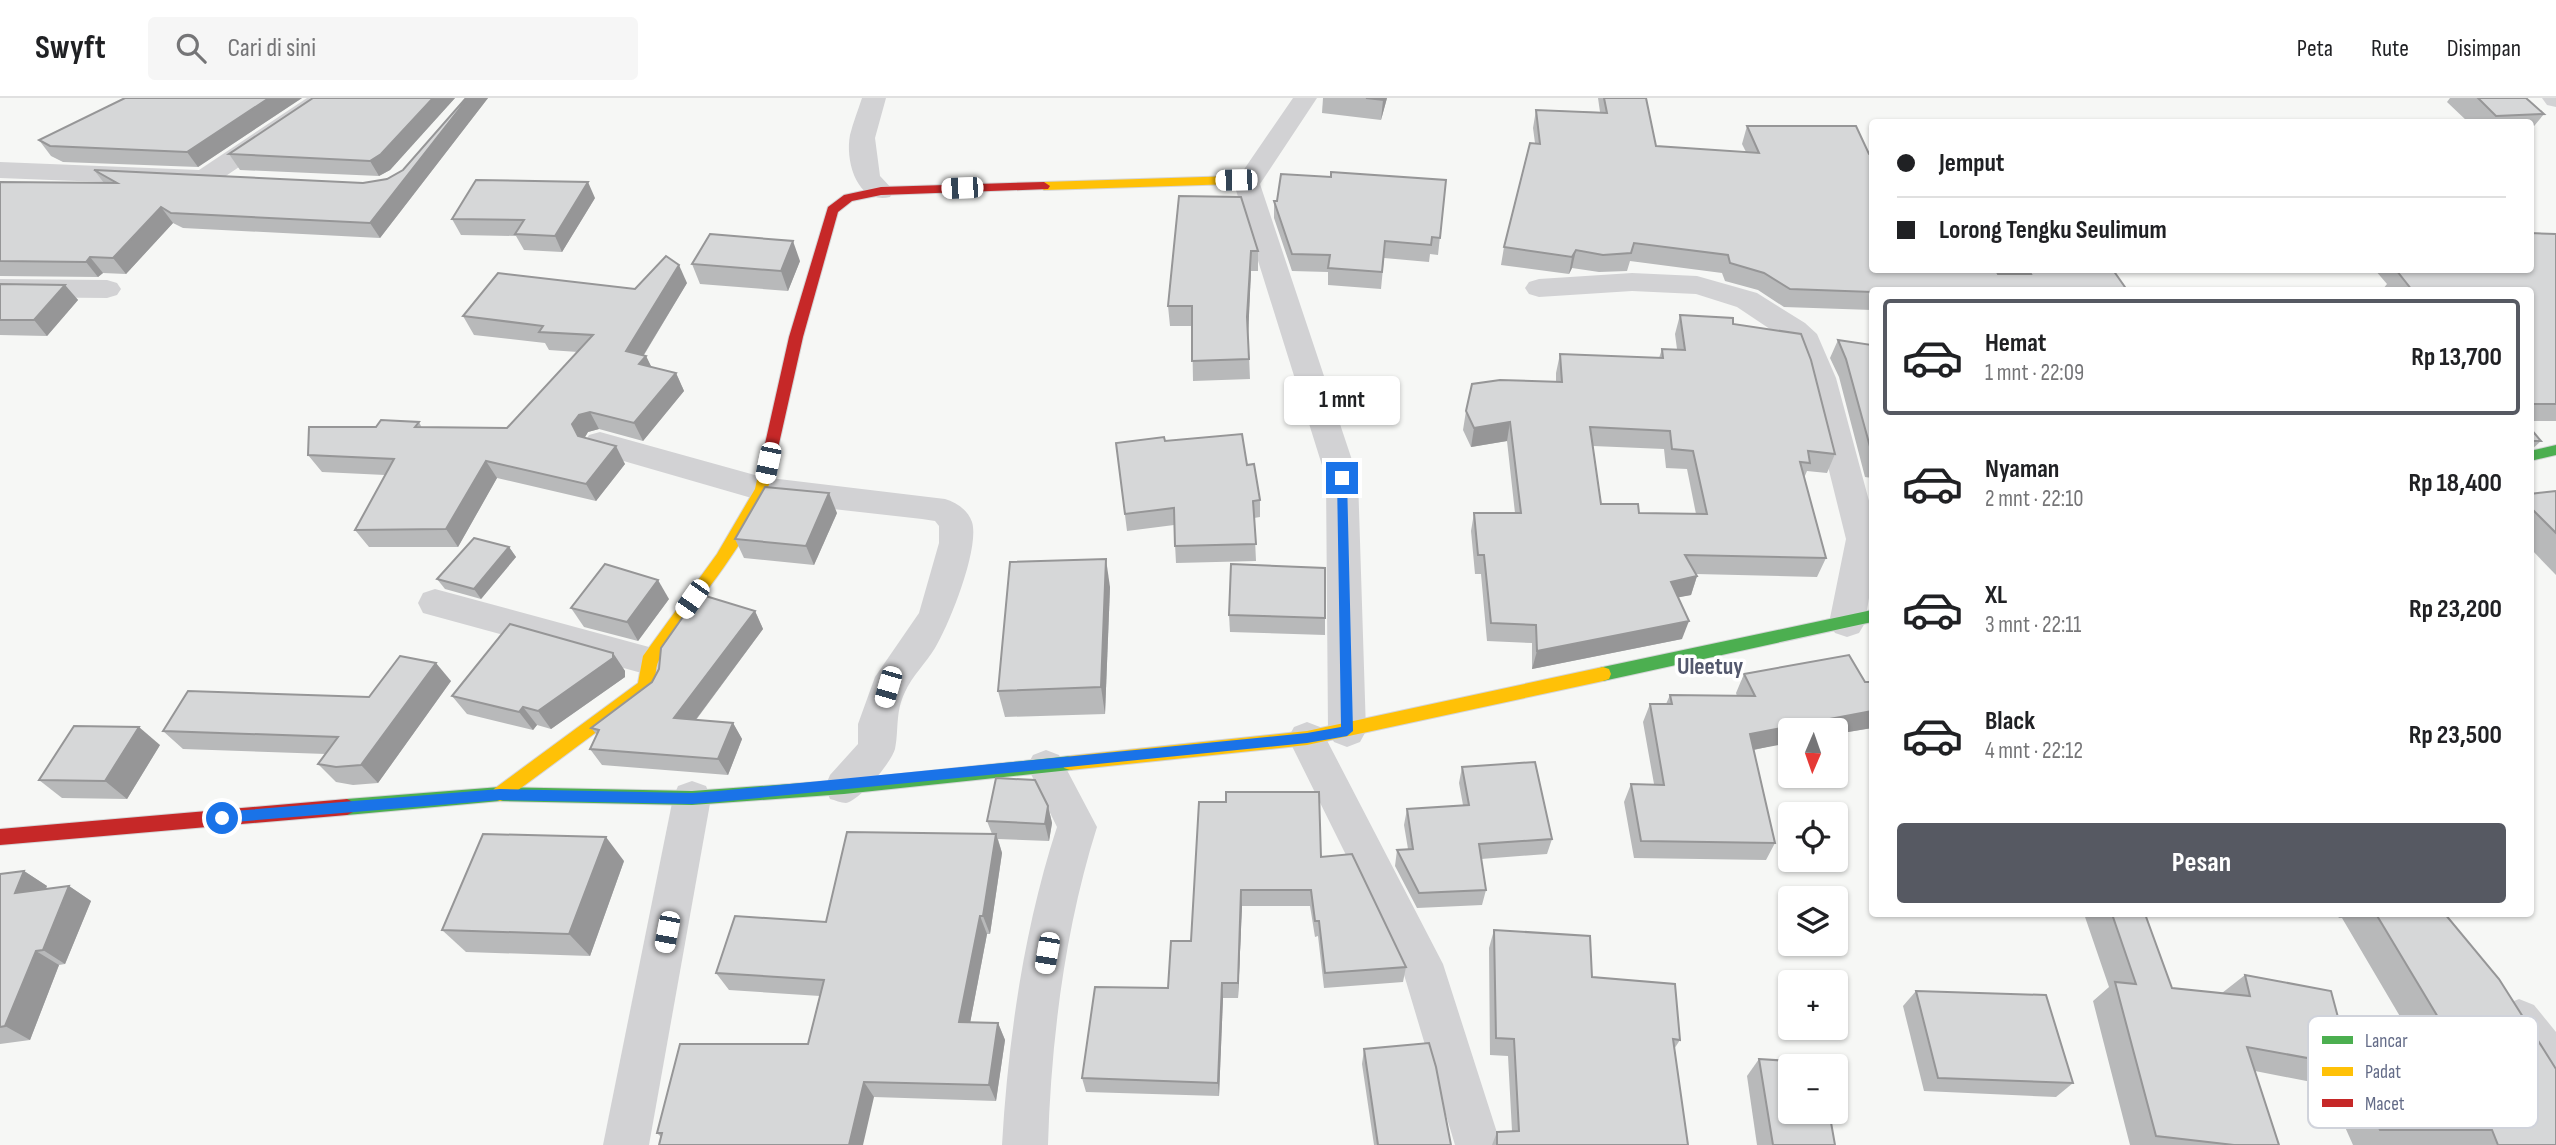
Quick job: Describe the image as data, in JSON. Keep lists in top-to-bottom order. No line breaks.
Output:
{"districts":["Uleetuy"],"legend":["Lancar","Padat","Macet"],"north":"bottom","page":{"header":"Swyft","search":"Cari di sini","nav":["Peta","Rute","Disimpan"],"banner":["Jemput","Lorong Tengku Seulimum"],"list":[{"name":"Hemat","note":"1 mnt · 22:09","value":"Rp 13,700"},{"name":"Nyaman","note":"2 mnt · 22:10","value":"Rp 18,400"},{"name":"XL","note":"3 mnt · 22:11","value":"Rp 23,200"},{"name":"Black","note":"4 mnt · 22:12","value":"Rp 23,500"}],"bubble":"1 mnt","map_buttons":["+","−"],"buttons":"Pesan"}}
